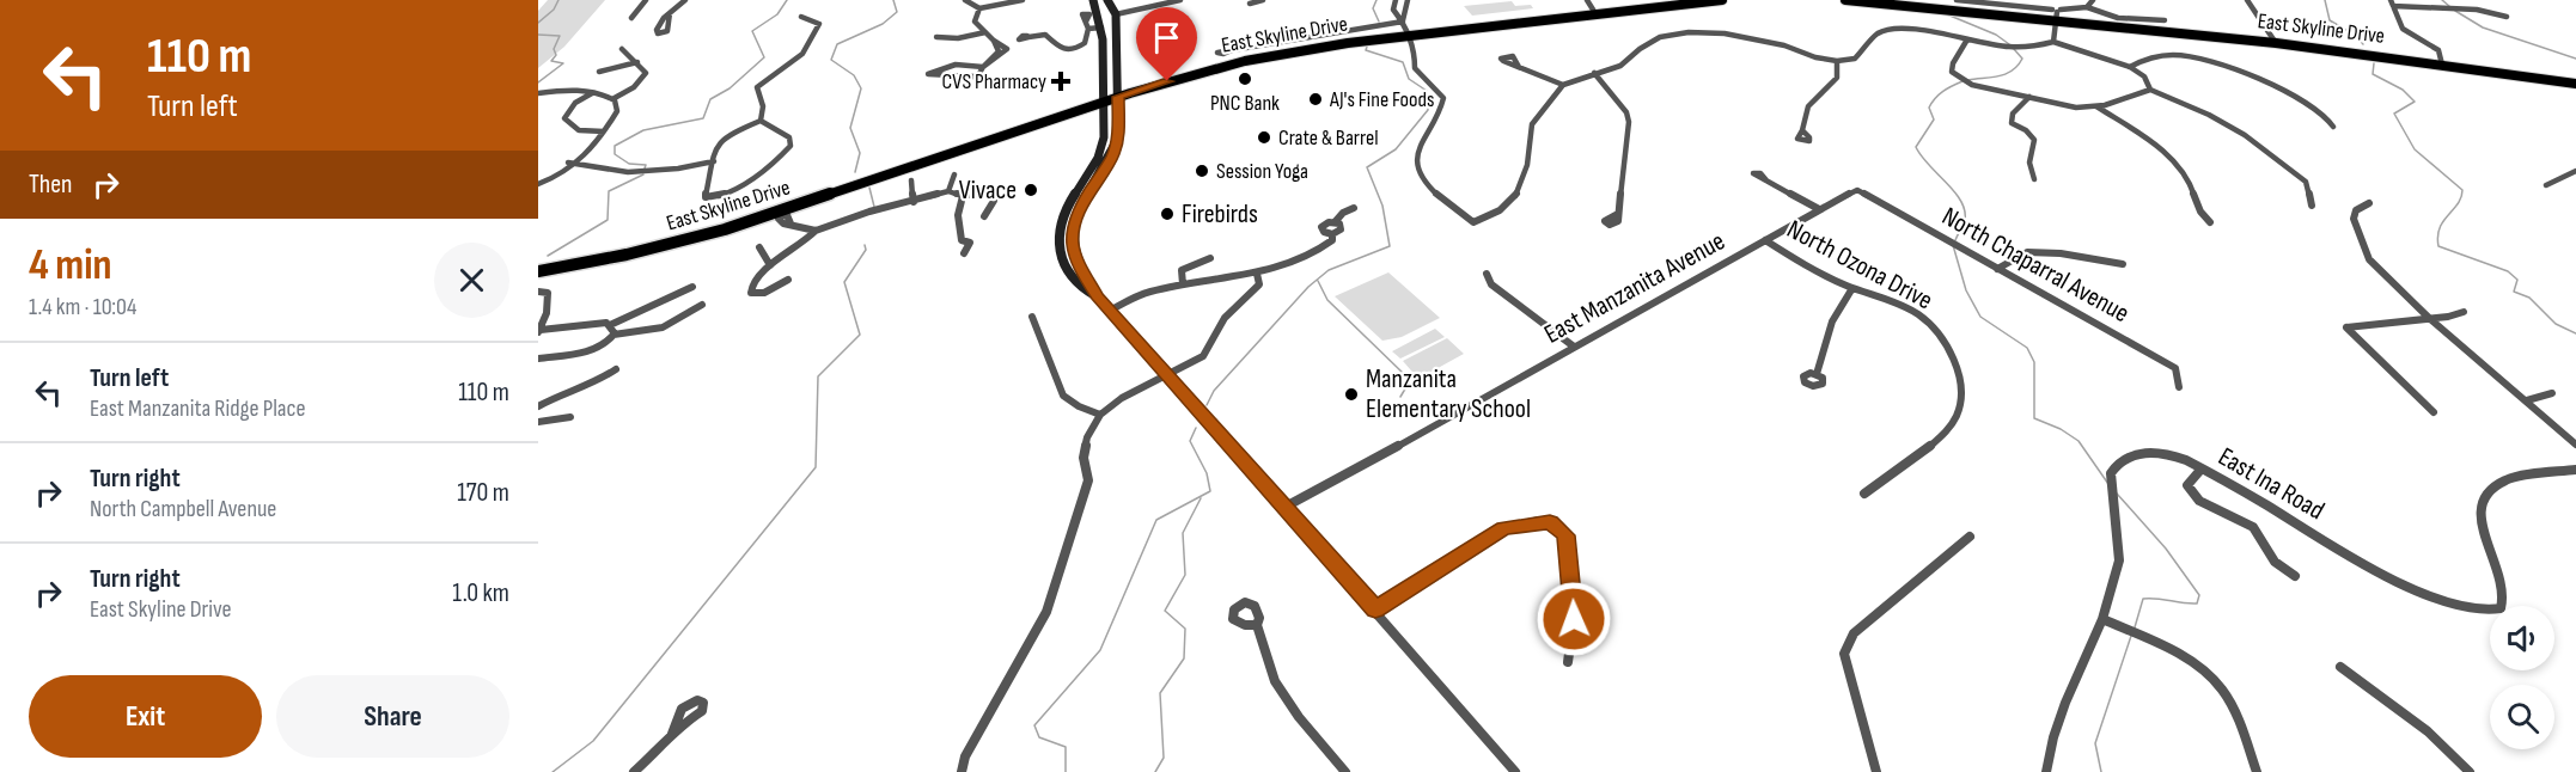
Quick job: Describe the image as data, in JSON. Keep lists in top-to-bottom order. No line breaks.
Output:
{"streets":{"main road":["East Skyline Drive"],"street":["North Ozona Drive","North Chaparral Avenue","East Manzanita Avenue","East Ina Road"]},"crossings":[["North Ozona Drive","East Manzanita Avenue"],["North Chaparral Avenue","East Manzanita Avenue"]],"places":{"other":["PNC Bank","AJ's Fine Foods","Crate & Barrel","Session Yoga","Vivace","Firebirds","Manzanita Elementary School"],"health":["CVS Pharmacy"]},"page":{"turn":["110 m","Turn left"],"then":"Then","heading":["4 min","1.4 km · 10:04"],"list":[{"name":"Turn left","note":"East Manzanita Ridge Place","value":"110 m"},{"name":"Turn right","note":"North Campbell Avenue","value":"170 m"},{"name":"Turn right","note":"East Skyline Drive","value":"1.0 km"}],"buttons":["Exit","Share"]}}
